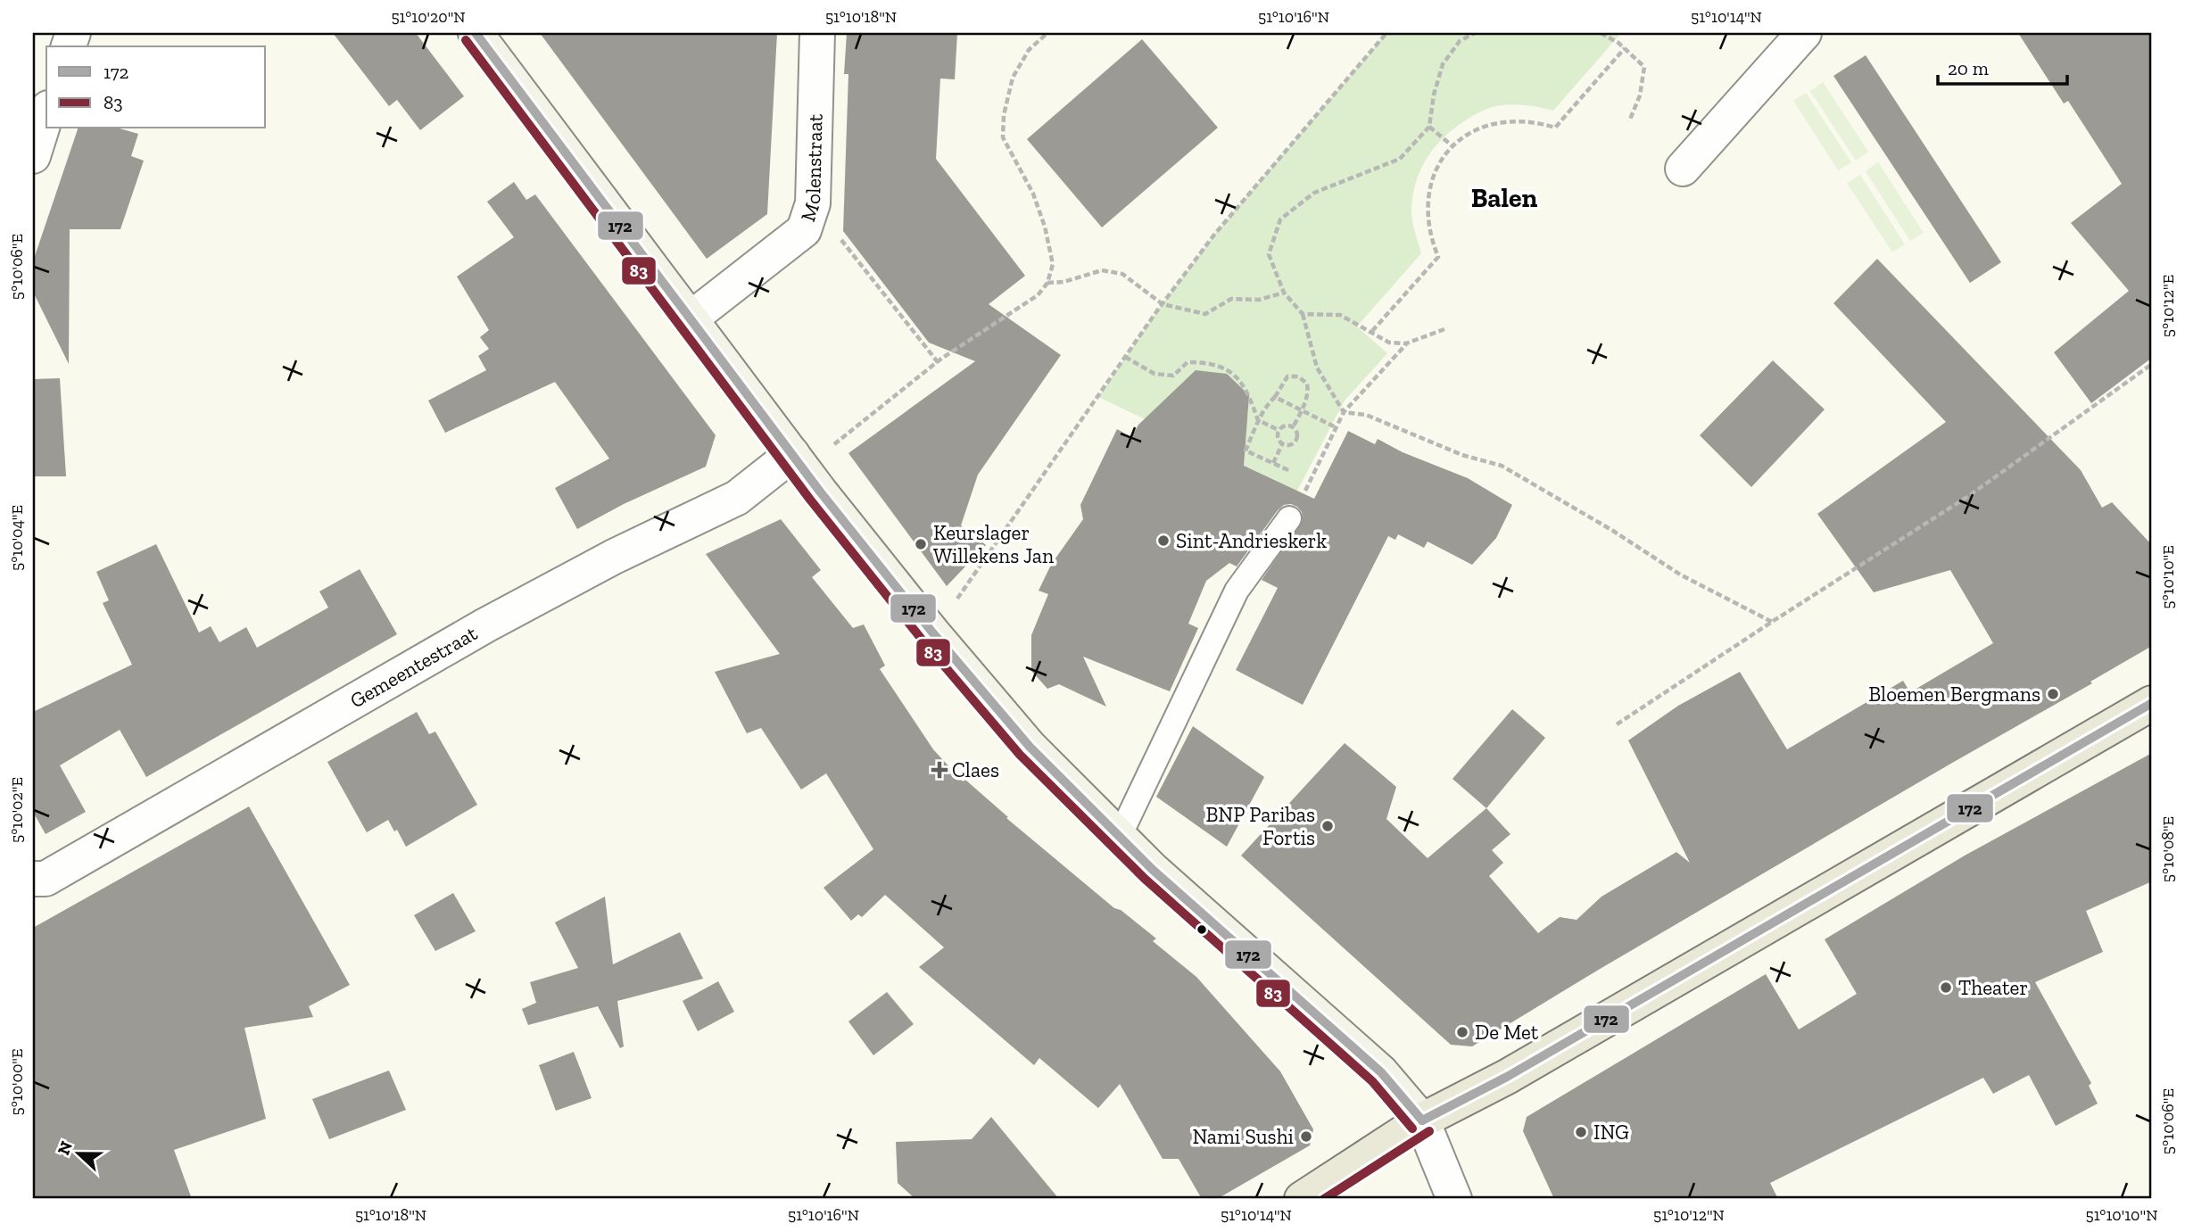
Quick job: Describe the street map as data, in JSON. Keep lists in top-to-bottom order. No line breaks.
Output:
{"streets":{"street":["Molenstraat","Gemeentestraat"]},"districts":["Balen"],"places":{"other":["Sint-Andrieskerk","Keurslager Willekens Jan","Bloemen Bergmans","BNP Paribas Fortis","Theater","De Met","ING","Nami Sushi"],"health":["Claes"]},"lines":["transit line 172","transit line 83"],"legend":["172","83"],"scale_bar":"20 m","north":"left","coordinates":["51°10'20\"N","51°10'18\"N","51°10'16\"N","51°10'14\"N","5°10'06\"E","5°10'12\"E","5°10'04\"E","5°10'10\"E","5°10'02\"E","5°10'08\"E","5°10'00\"E","51°10'12\"N","51°10'10\"N"]}
